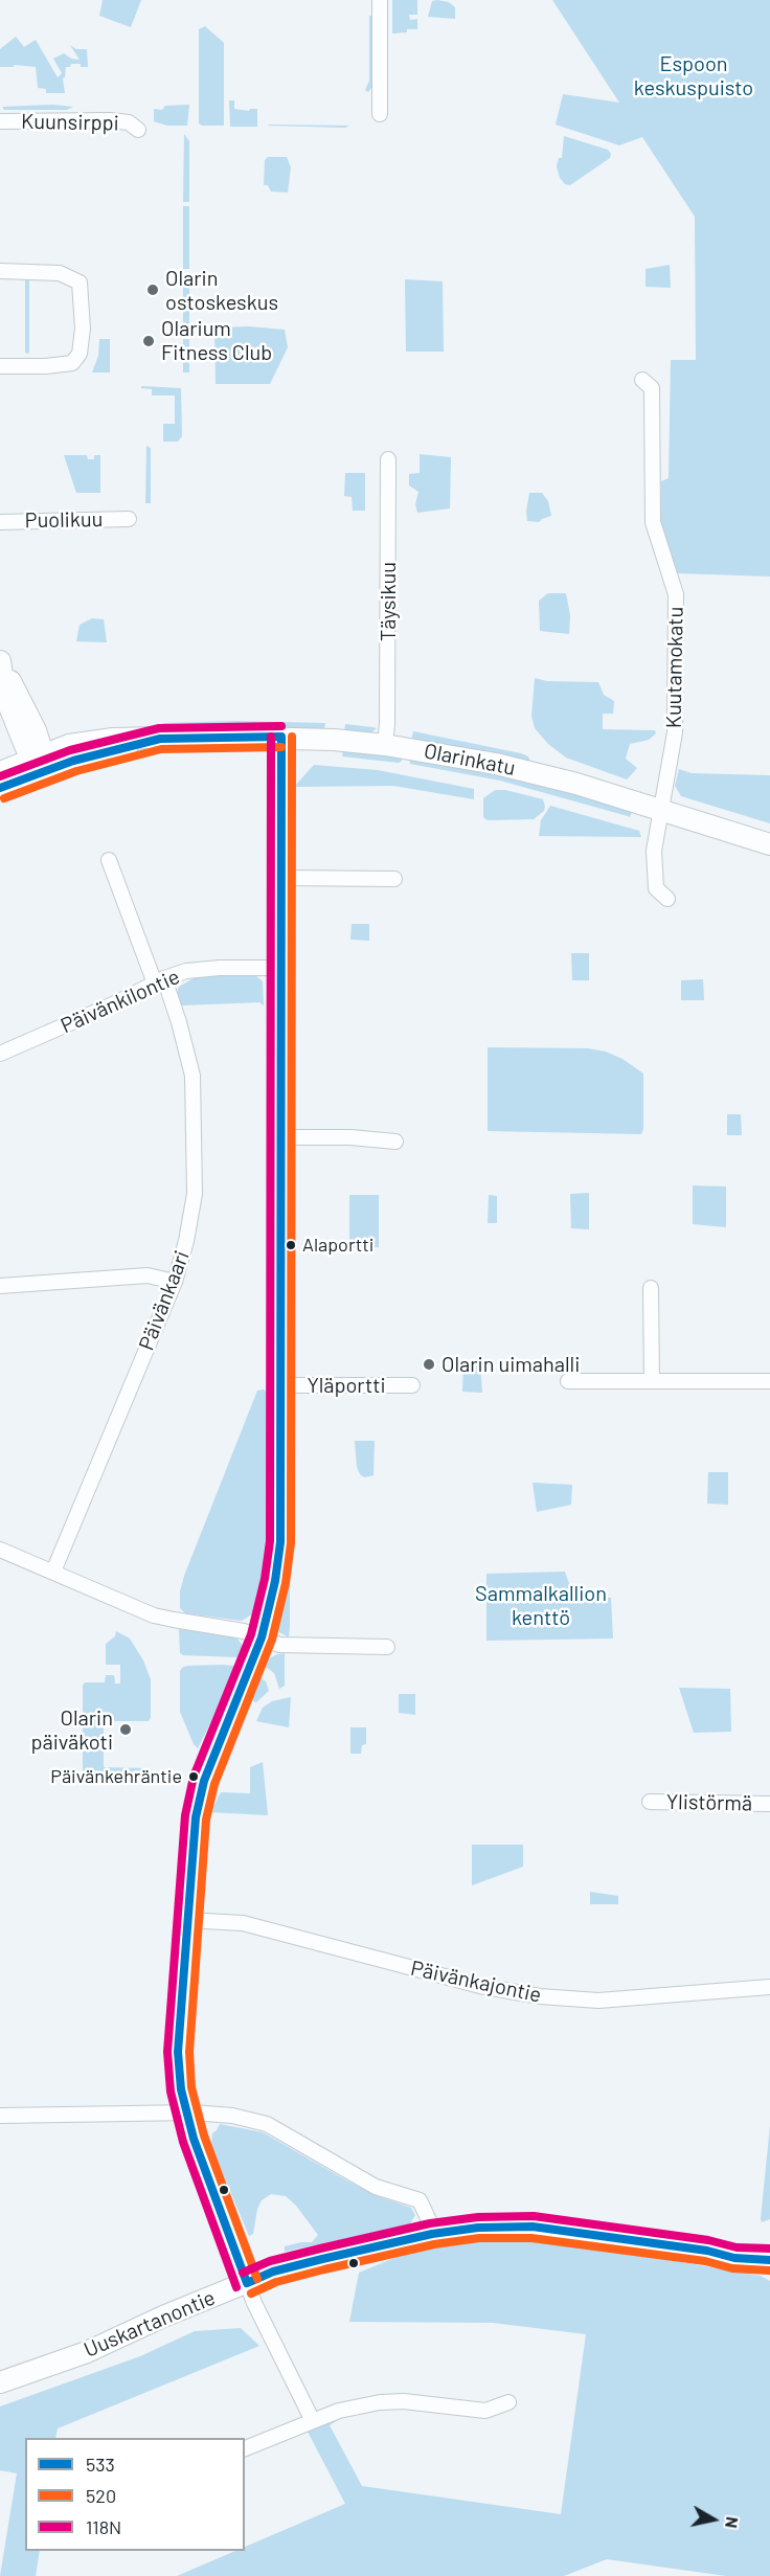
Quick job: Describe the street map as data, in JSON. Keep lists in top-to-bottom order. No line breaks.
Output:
{"streets":{"main road":["Olarinkatu","Uuskartanontie"],"street":["Kuunsirppi","Puolikuu","Täysikuu","Kuutamokatu","Päivänkilontie","Päivänkaari","Yläportti","Ylistörmä","Päivänkajontie"]},"crossings":[["Täysikuu","Olarinkatu"],["Kuutamokatu","Olarinkatu"],["Päivänkilontie","Päivänkaari"]],"parks":["Espoon keskuspuisto","Sammalkallion kenttö"],"places":["Olarin ostoskeskus","Olarium Fitness Club","Alaportti","Olarin uimahalli","Olarin päiväkoti","Päivänkehräntie"],"lines":["transit line 118N","transit line 533","transit line 520"],"legend":["533","520","118N"],"north":"right"}
